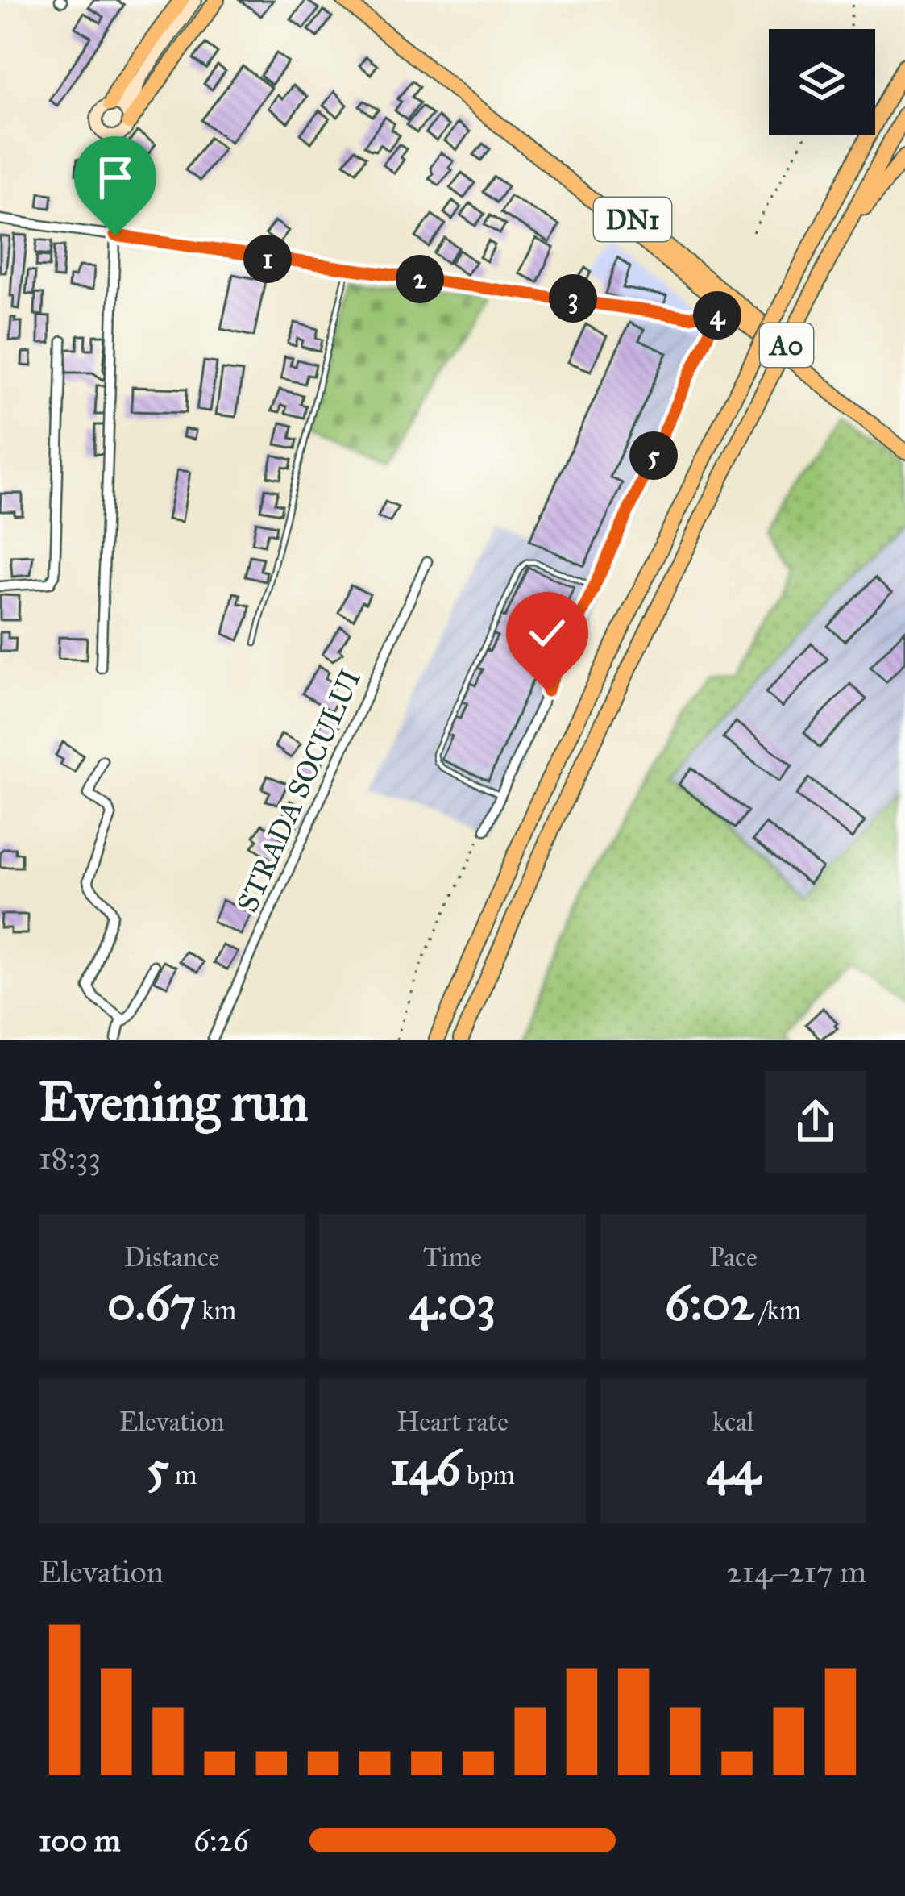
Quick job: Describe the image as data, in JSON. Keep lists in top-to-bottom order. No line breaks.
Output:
{"streets":{"highway":["DN1","A0"],"street":["STRADA SOCULUI"]},"page":{"pins":["1","2","3","4","5"],"heading":["Evening run","18:33"],"stats":[["Distance","0.67 km"],["Time","4:03"],["Pace","6:02 /km"],["Elevation","5 m"],["Heart rate","146 bpm"],["kcal","44"]],"chart":["Elevation","214–217 m"],"list":[{"name":"100 m","note":"6:26"}]}}
